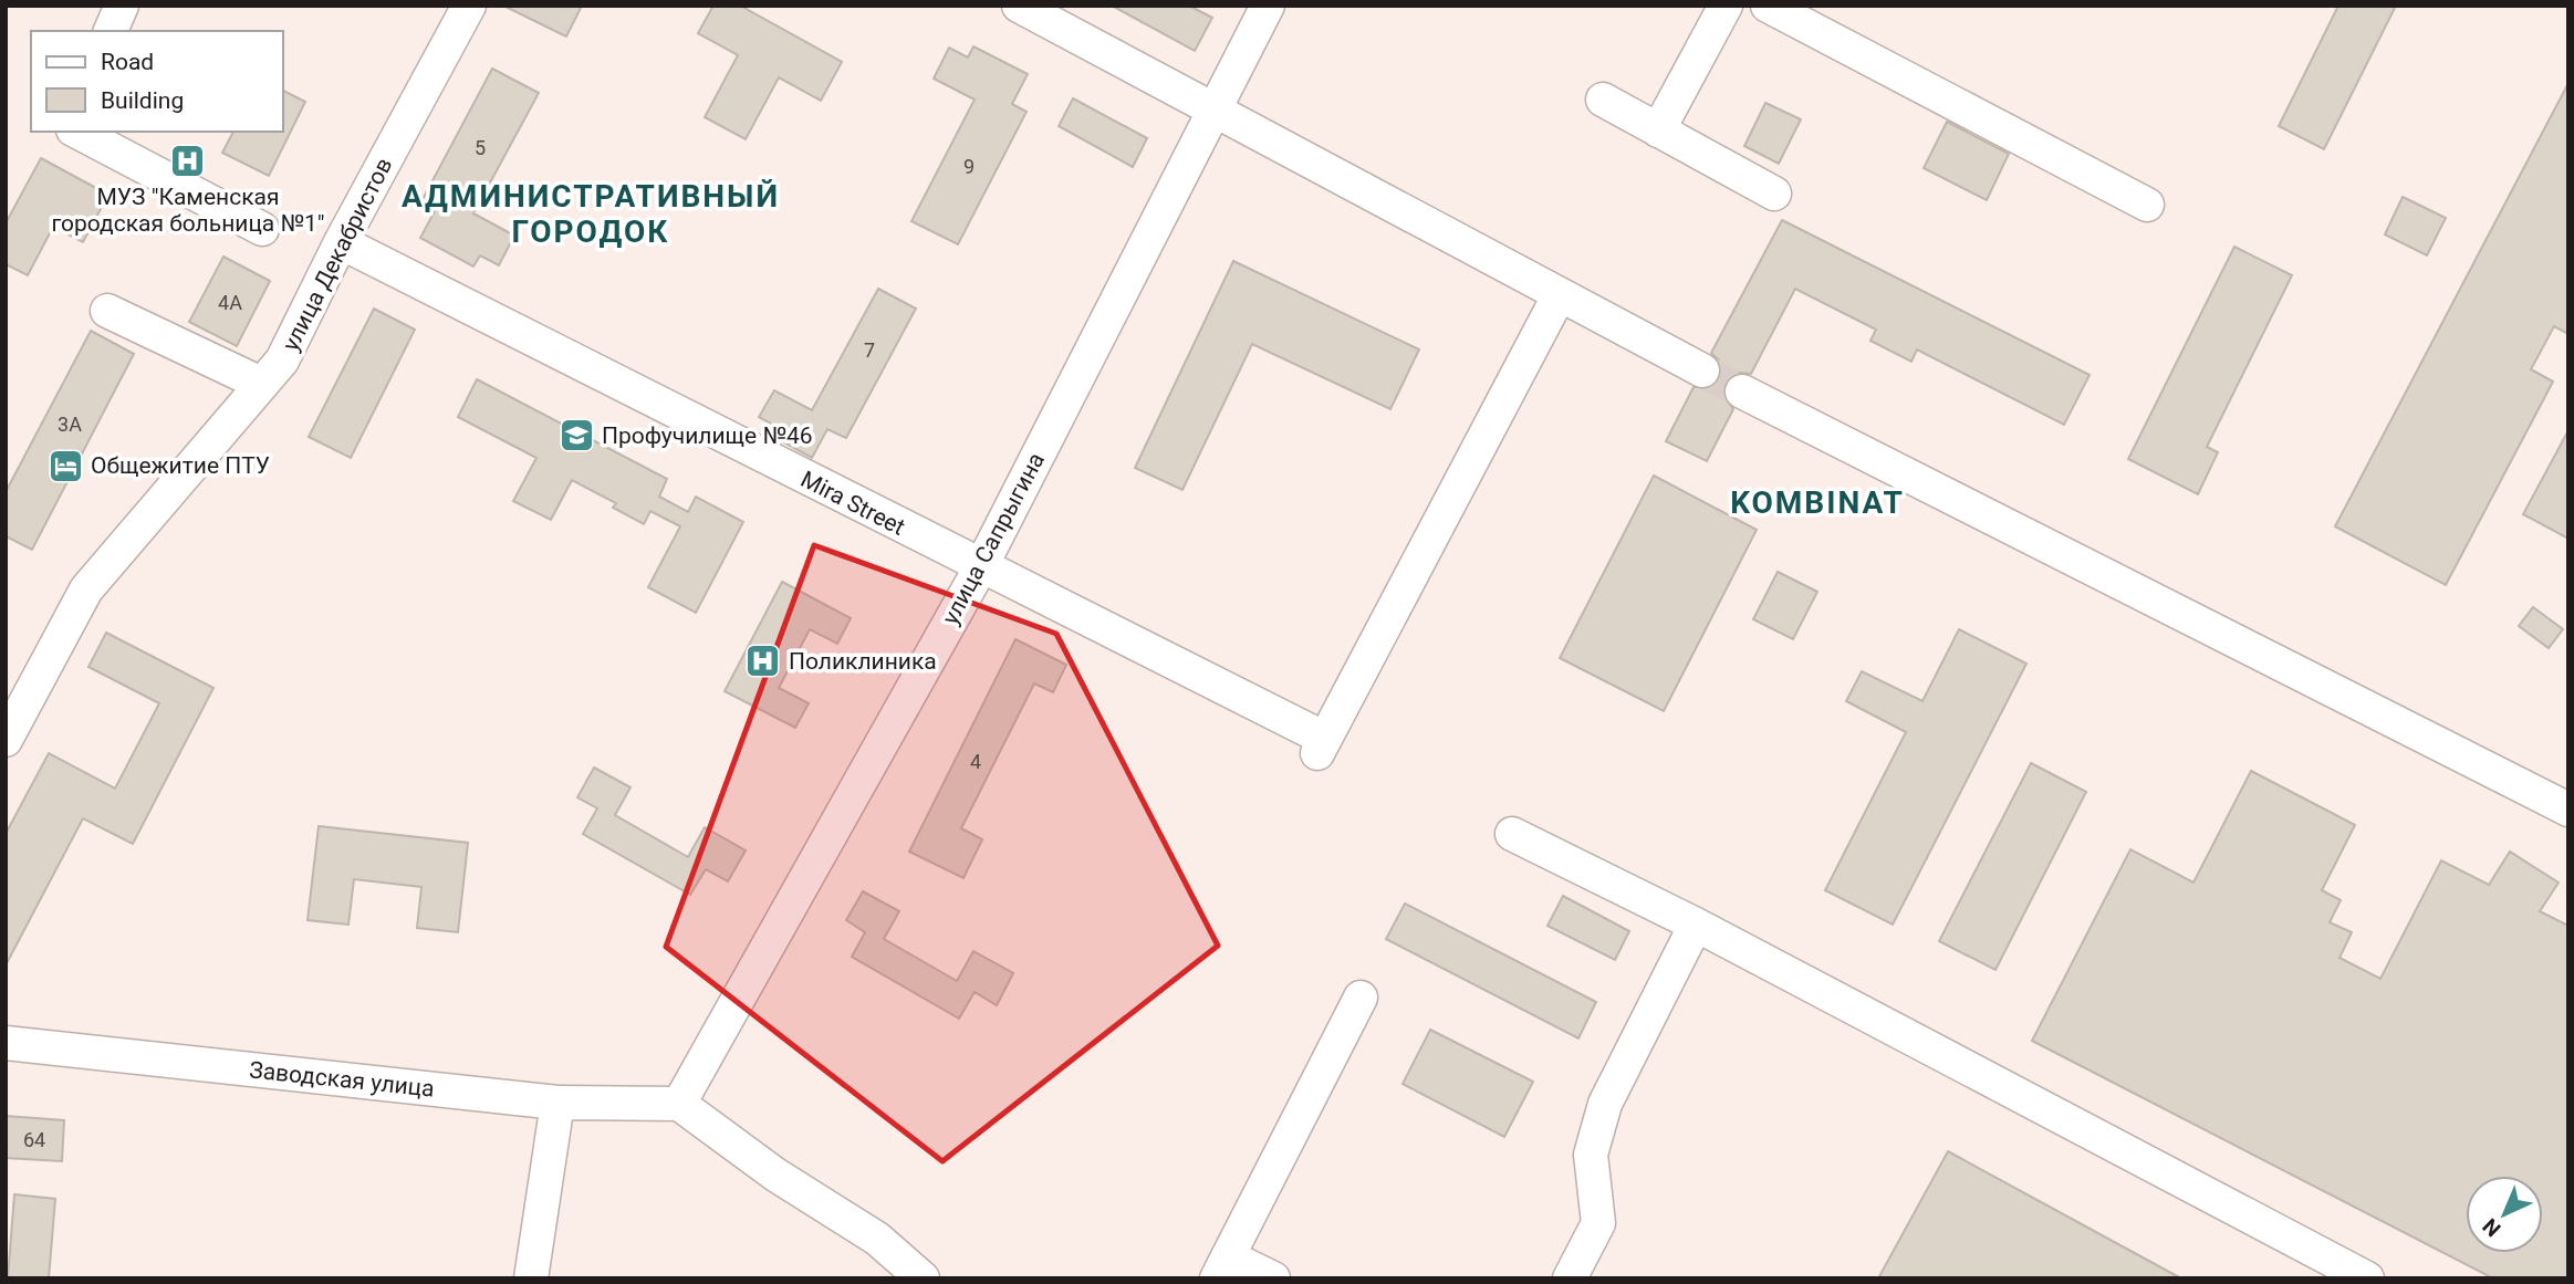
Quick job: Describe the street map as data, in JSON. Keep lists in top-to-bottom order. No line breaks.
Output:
{"streets":{"street":["улица Декабристов","Mira Street","улица Сапрыгина","Заводская улица"]},"crossings":[["улица Декабристов","Mira Street"],["Mira Street","улица Сапрыгина"],["улица Сапрыгина","Заводская улица"]],"districts":["АДМИНИСТРАТИВНЫЙ ГОРОДОК","KOMBINAT"],"places":{"hospital":["МУЗ \"Каменская городская больница №1\"","Поликлиника"],"school or university":["Профучилище №46"],"hotel":["Общежитие ПТУ"]},"house_numbers":["5","9","4А","7","3А","4","64"],"legend":["Road","Building"],"north":"bottom left"}
